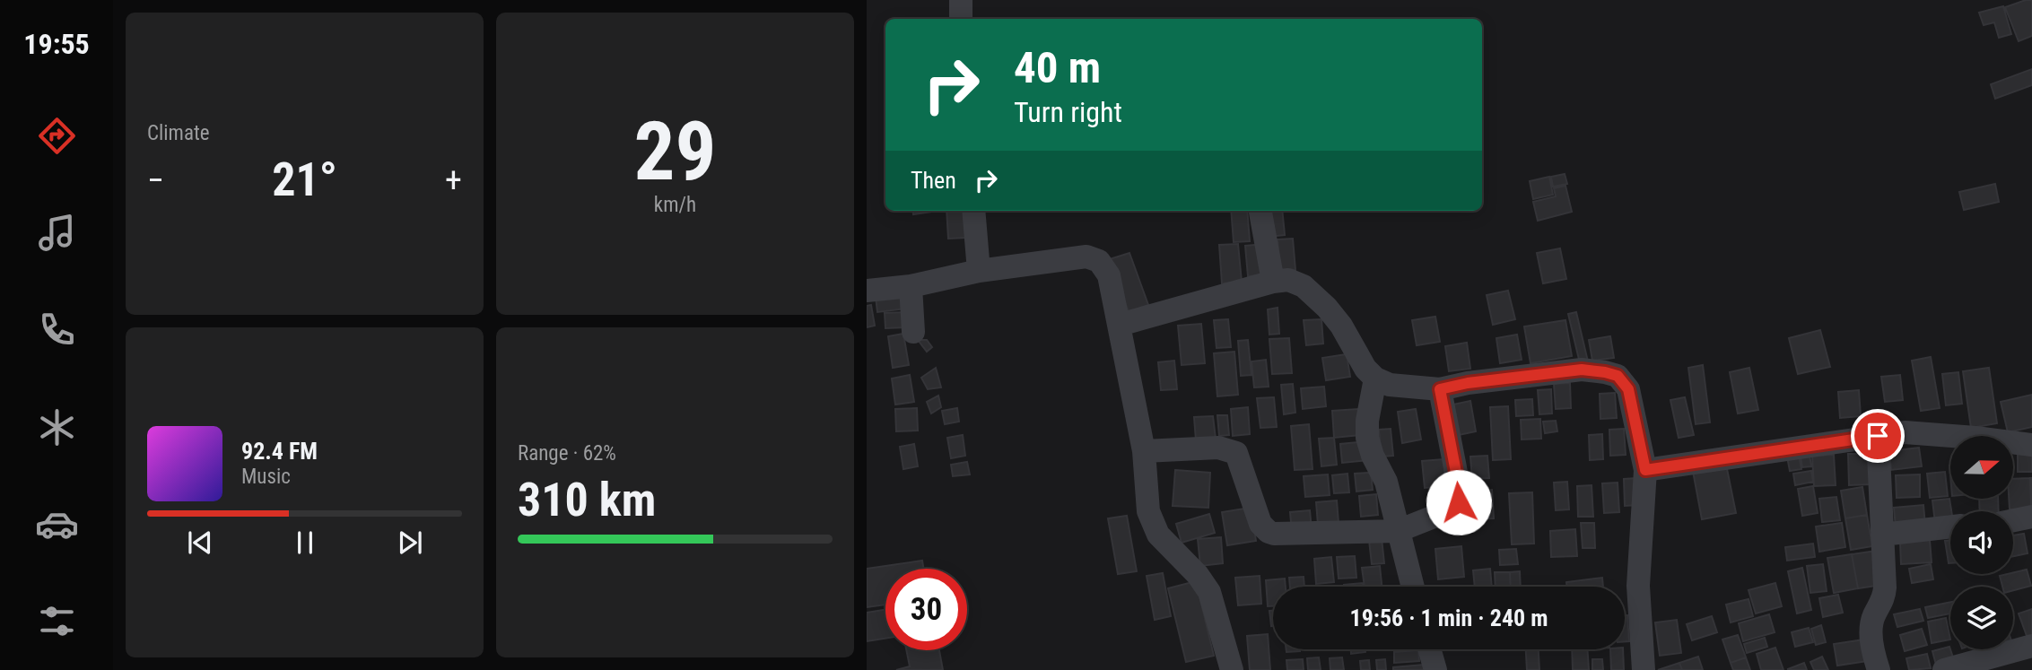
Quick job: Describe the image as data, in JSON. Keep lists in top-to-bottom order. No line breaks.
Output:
{"north":"right","page":{"tabs":"19:55","tile":["Climate",["29","km/h"],["Range · 62%","310 km"]],"turn":["40 m","Turn right"],"then":"Then","heat":["−","21°","+"],"song":["92.4 FM","Music"],"limit":"30","trip":"19:56 · 1 min · 240 m"}}
